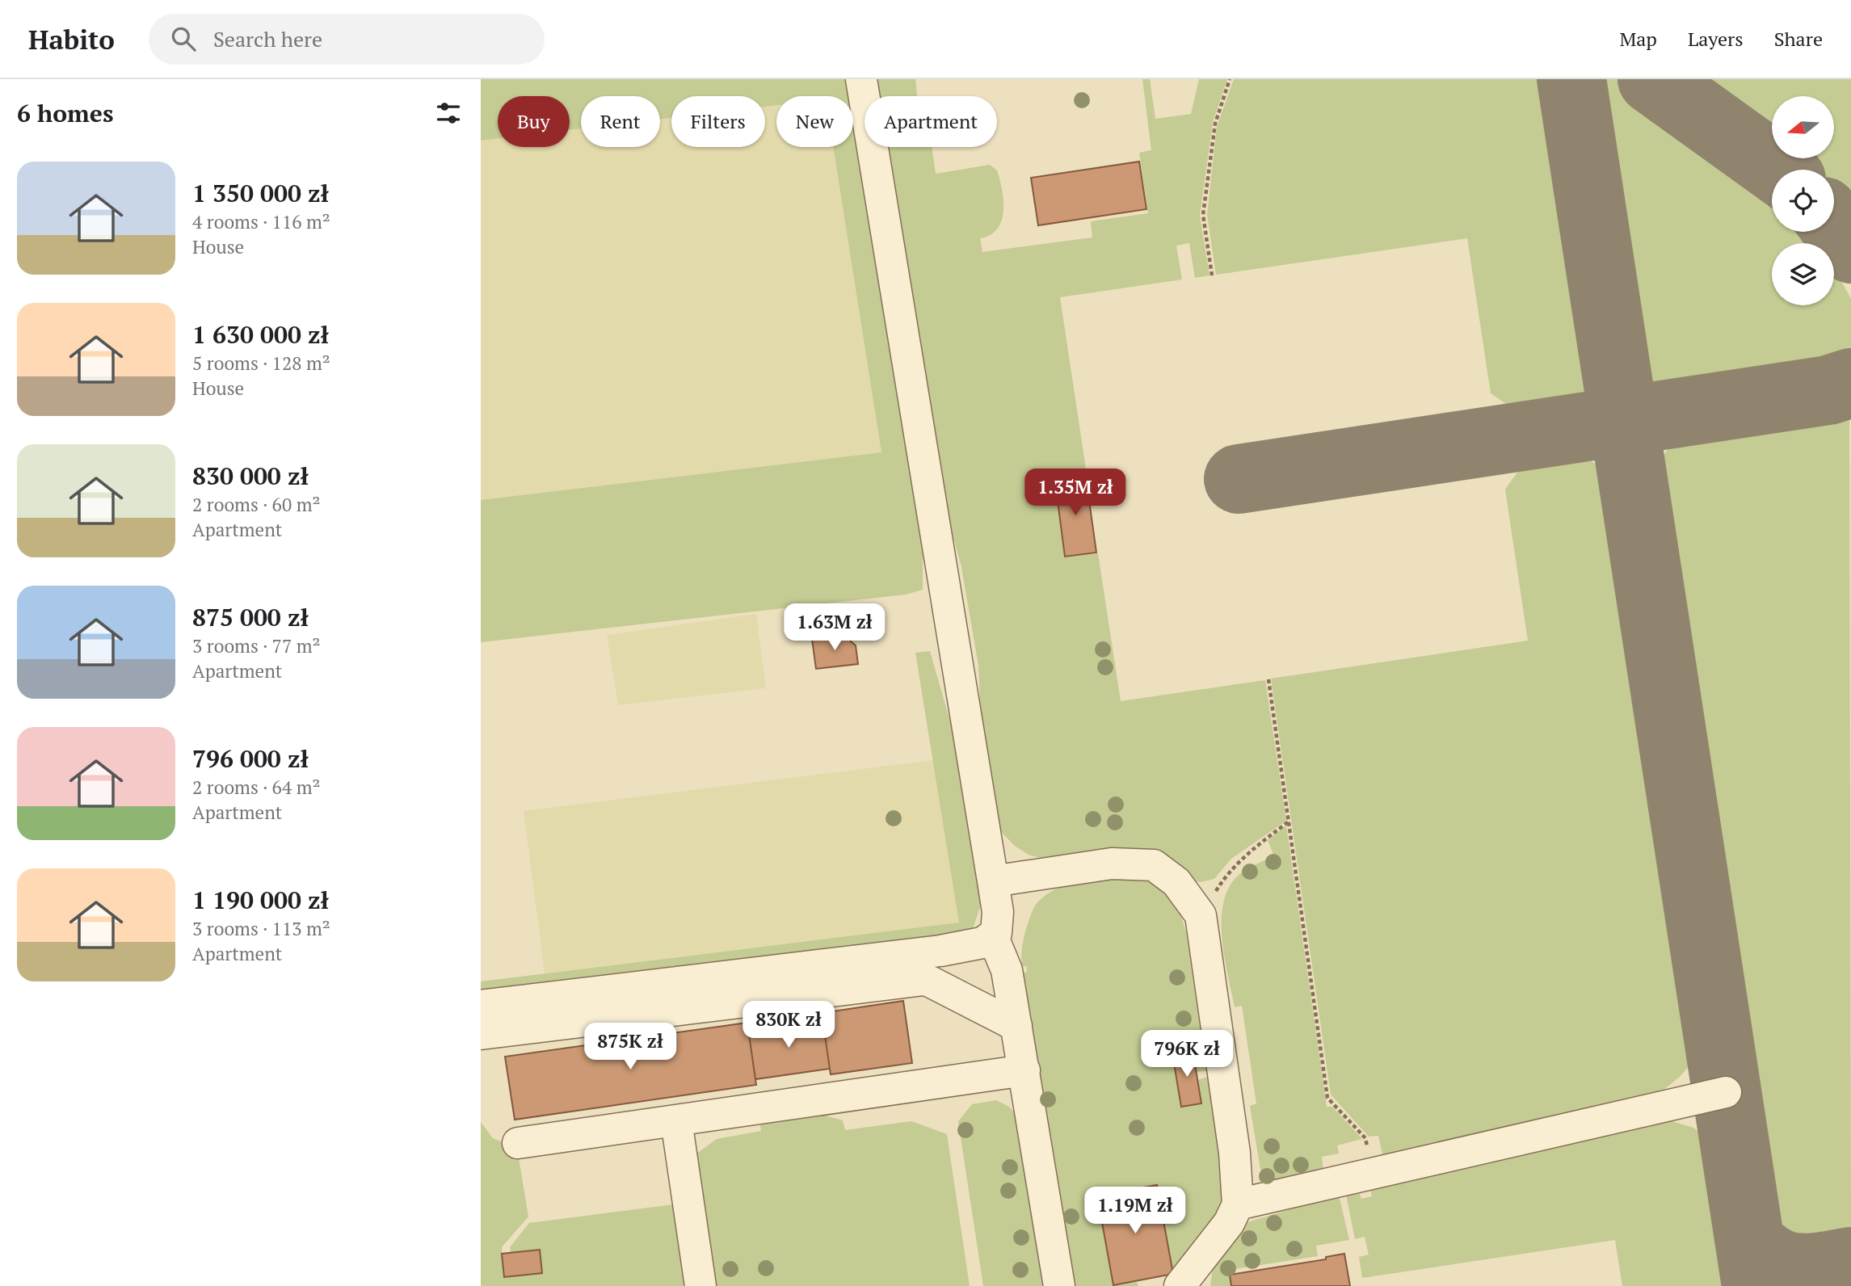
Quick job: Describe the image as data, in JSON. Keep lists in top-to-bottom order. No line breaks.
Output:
{"north":"left","page":{"header":"Habito","search":"Search here","nav":["Map","Layers","Share"],"heading":"6 homes","chip":["Buy","Rent","Filters","New","Apartment"],"list":[{"name":"1 350 000 zł","note":"4 rooms · 116 m² · House"},{"name":"1 630 000 zł","note":"5 rooms · 128 m² · House"},{"name":"830 000 zł","note":"2 rooms · 60 m² · Apartment"},{"name":"875 000 zł","note":"3 rooms · 77 m² · Apartment"},{"name":"796 000 zł","note":"2 rooms · 64 m² · Apartment"},{"name":"1 190 000 zł","note":"3 rooms · 113 m² · Apartment"}],"price":["1.35M zł","1.63M zł","830K zł","875K zł","796K zł","1.19M zł"]}}
